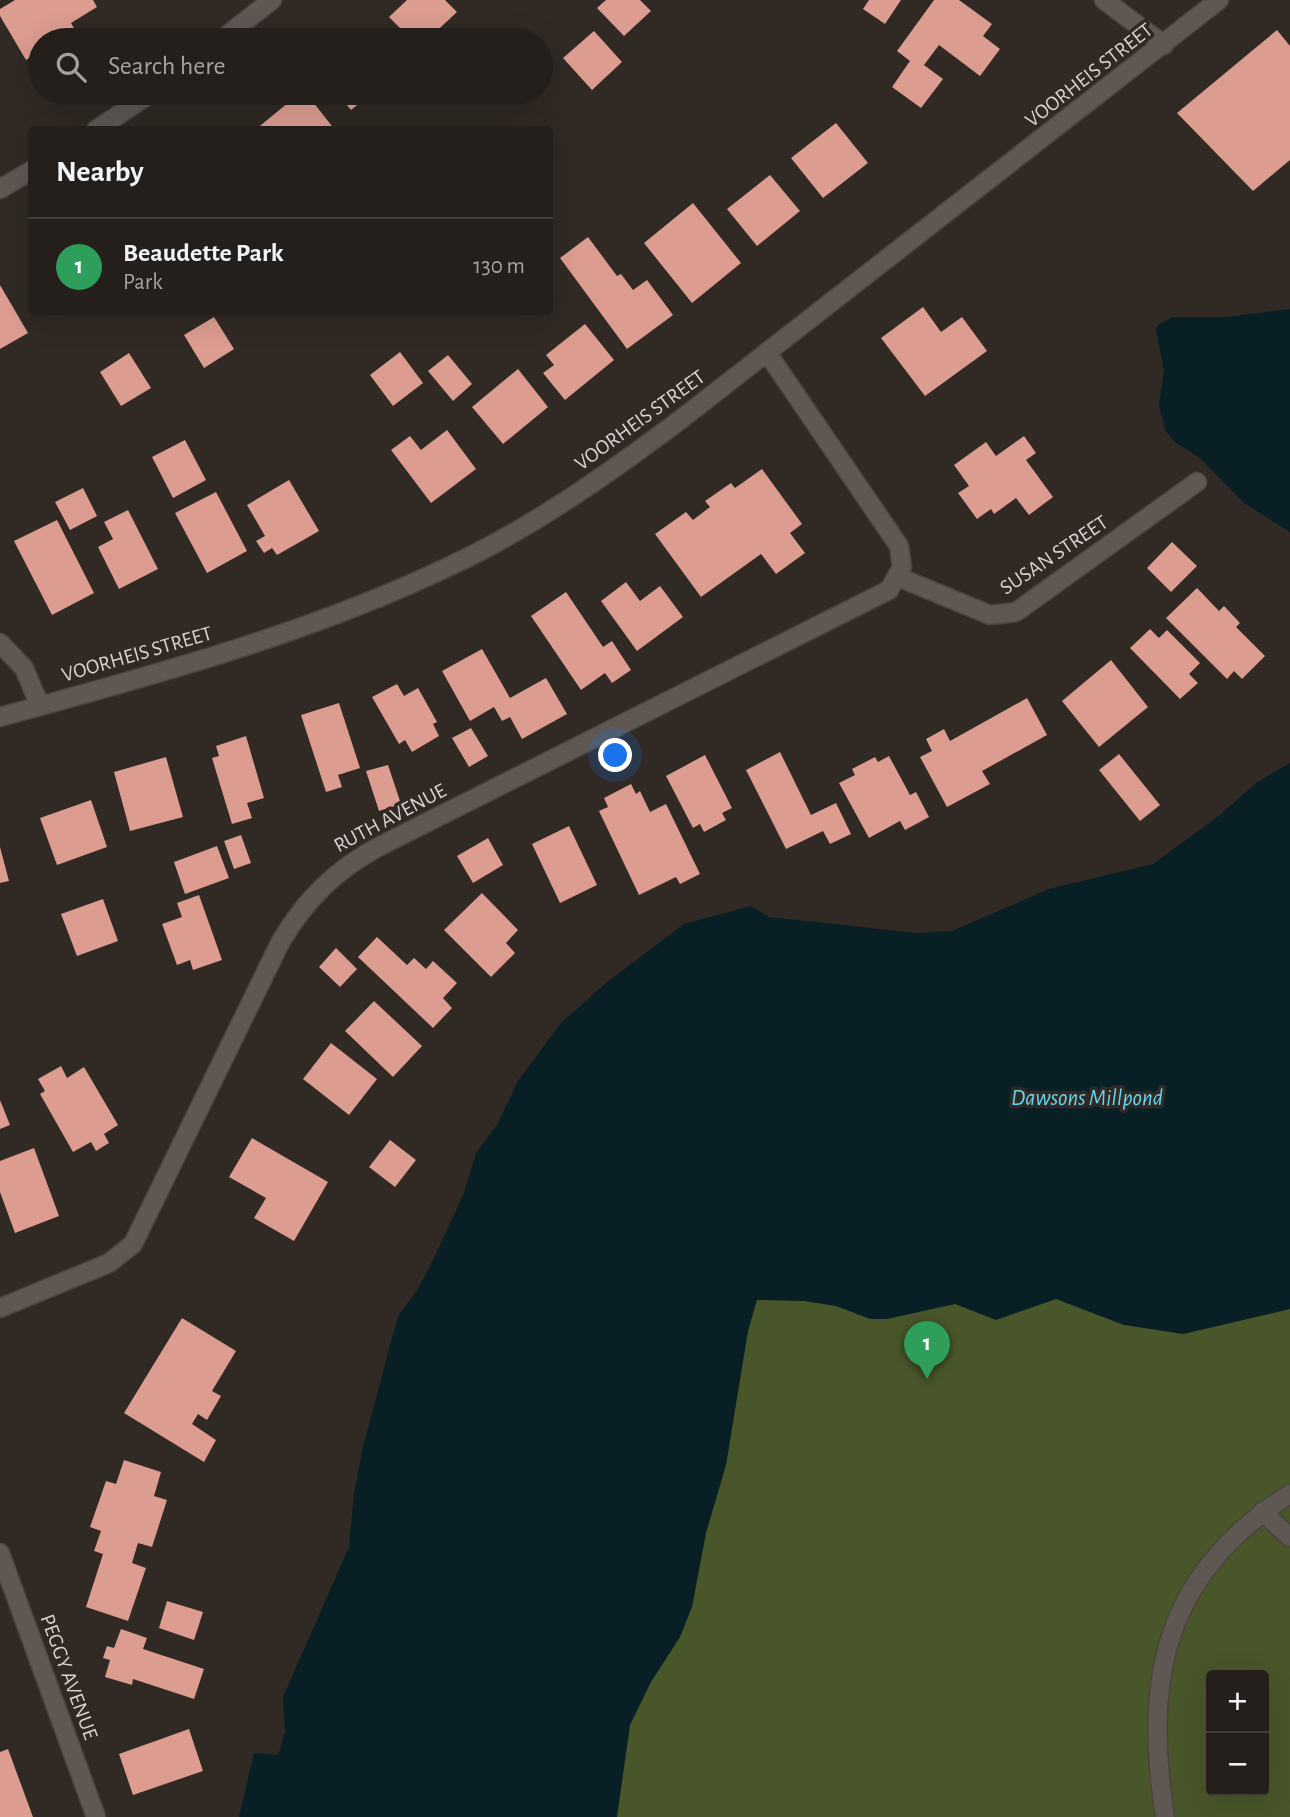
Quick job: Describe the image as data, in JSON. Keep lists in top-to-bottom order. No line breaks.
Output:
{"streets":{"street":["VOORHEIS STREET","SUSAN STREET","RUTH AVENUE","PEGGY AVENUE"]},"crossings":[["SUSAN STREET","RUTH AVENUE"]],"water":["Dawsons Millpond"],"page":{"search":"Search here","heading":"Nearby","list":[{"mark":"1","name":"Beaudette Park","note":"Park","value":"130 m"}],"pins":"1","map_buttons":["+","−"]}}
